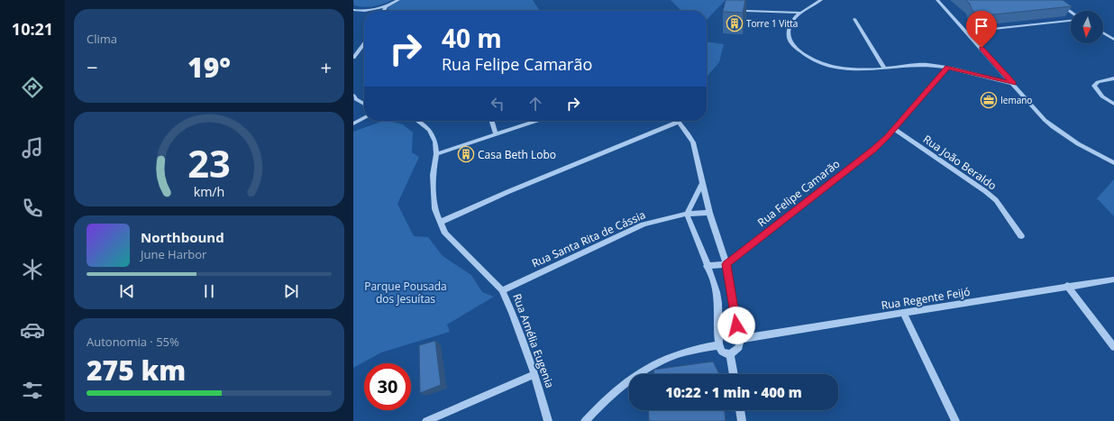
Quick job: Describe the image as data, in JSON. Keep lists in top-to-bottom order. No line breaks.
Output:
{"streets":{"street":["Rua João Beraldo","Rua Felipe Camarão","Rua Santa Rita de Cássia","Rua Regente Feijó","Rua Amélia Eugenia"]},"crossings":[["Rua João Beraldo","Rua Felipe Camarão"],["Rua Santa Rita de Cássia","Rua Amélia Eugenia"]],"parks":["Parque Pousada dos Jesuítas"],"places":{"building":["Torre 1 Vitta","Casa Beth Lobo"],"office":["Iemano"]},"north":"bottom","page":{"tabs":"10:21","tile":["Clima",["Autonomia · 55%","275 km"]],"turn":["40 m","Rua Felipe Camarão"],"heat":["−","19°","+"],"song":["Northbound","June Harbor"],"limit":"30","trip":"10:22 · 1 min · 400 m","gauge":["23","km/h"]}}
